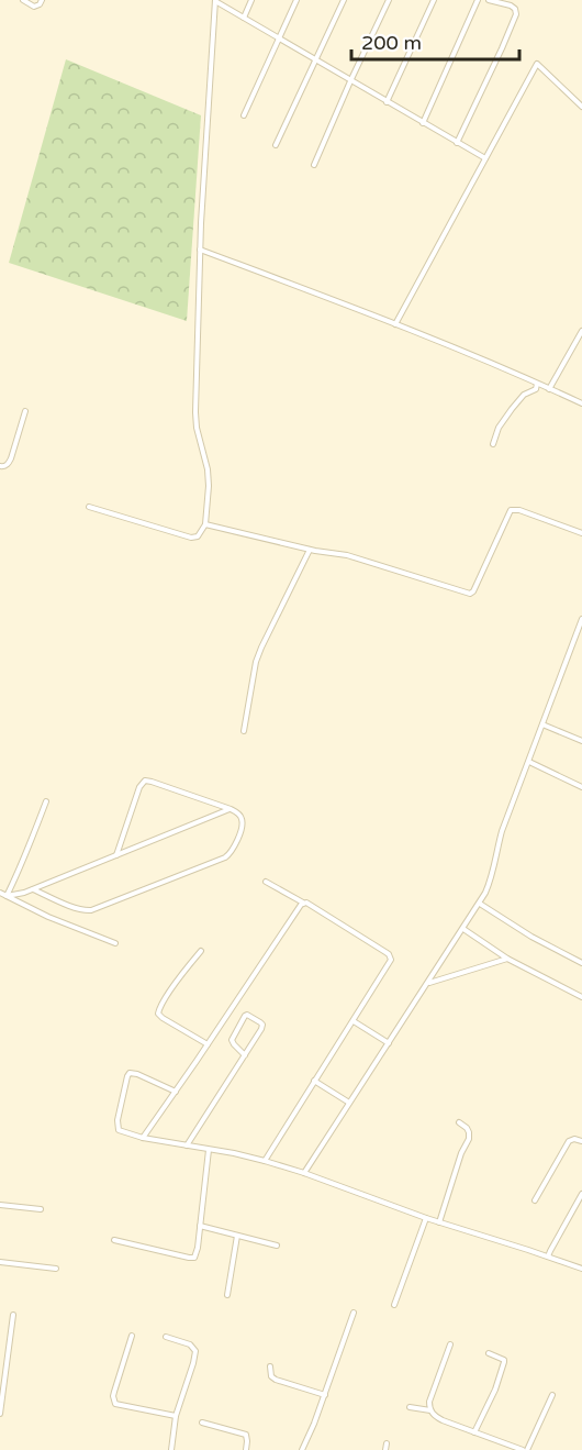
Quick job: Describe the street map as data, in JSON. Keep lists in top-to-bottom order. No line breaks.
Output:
{"scale_bar":"200 m"}
